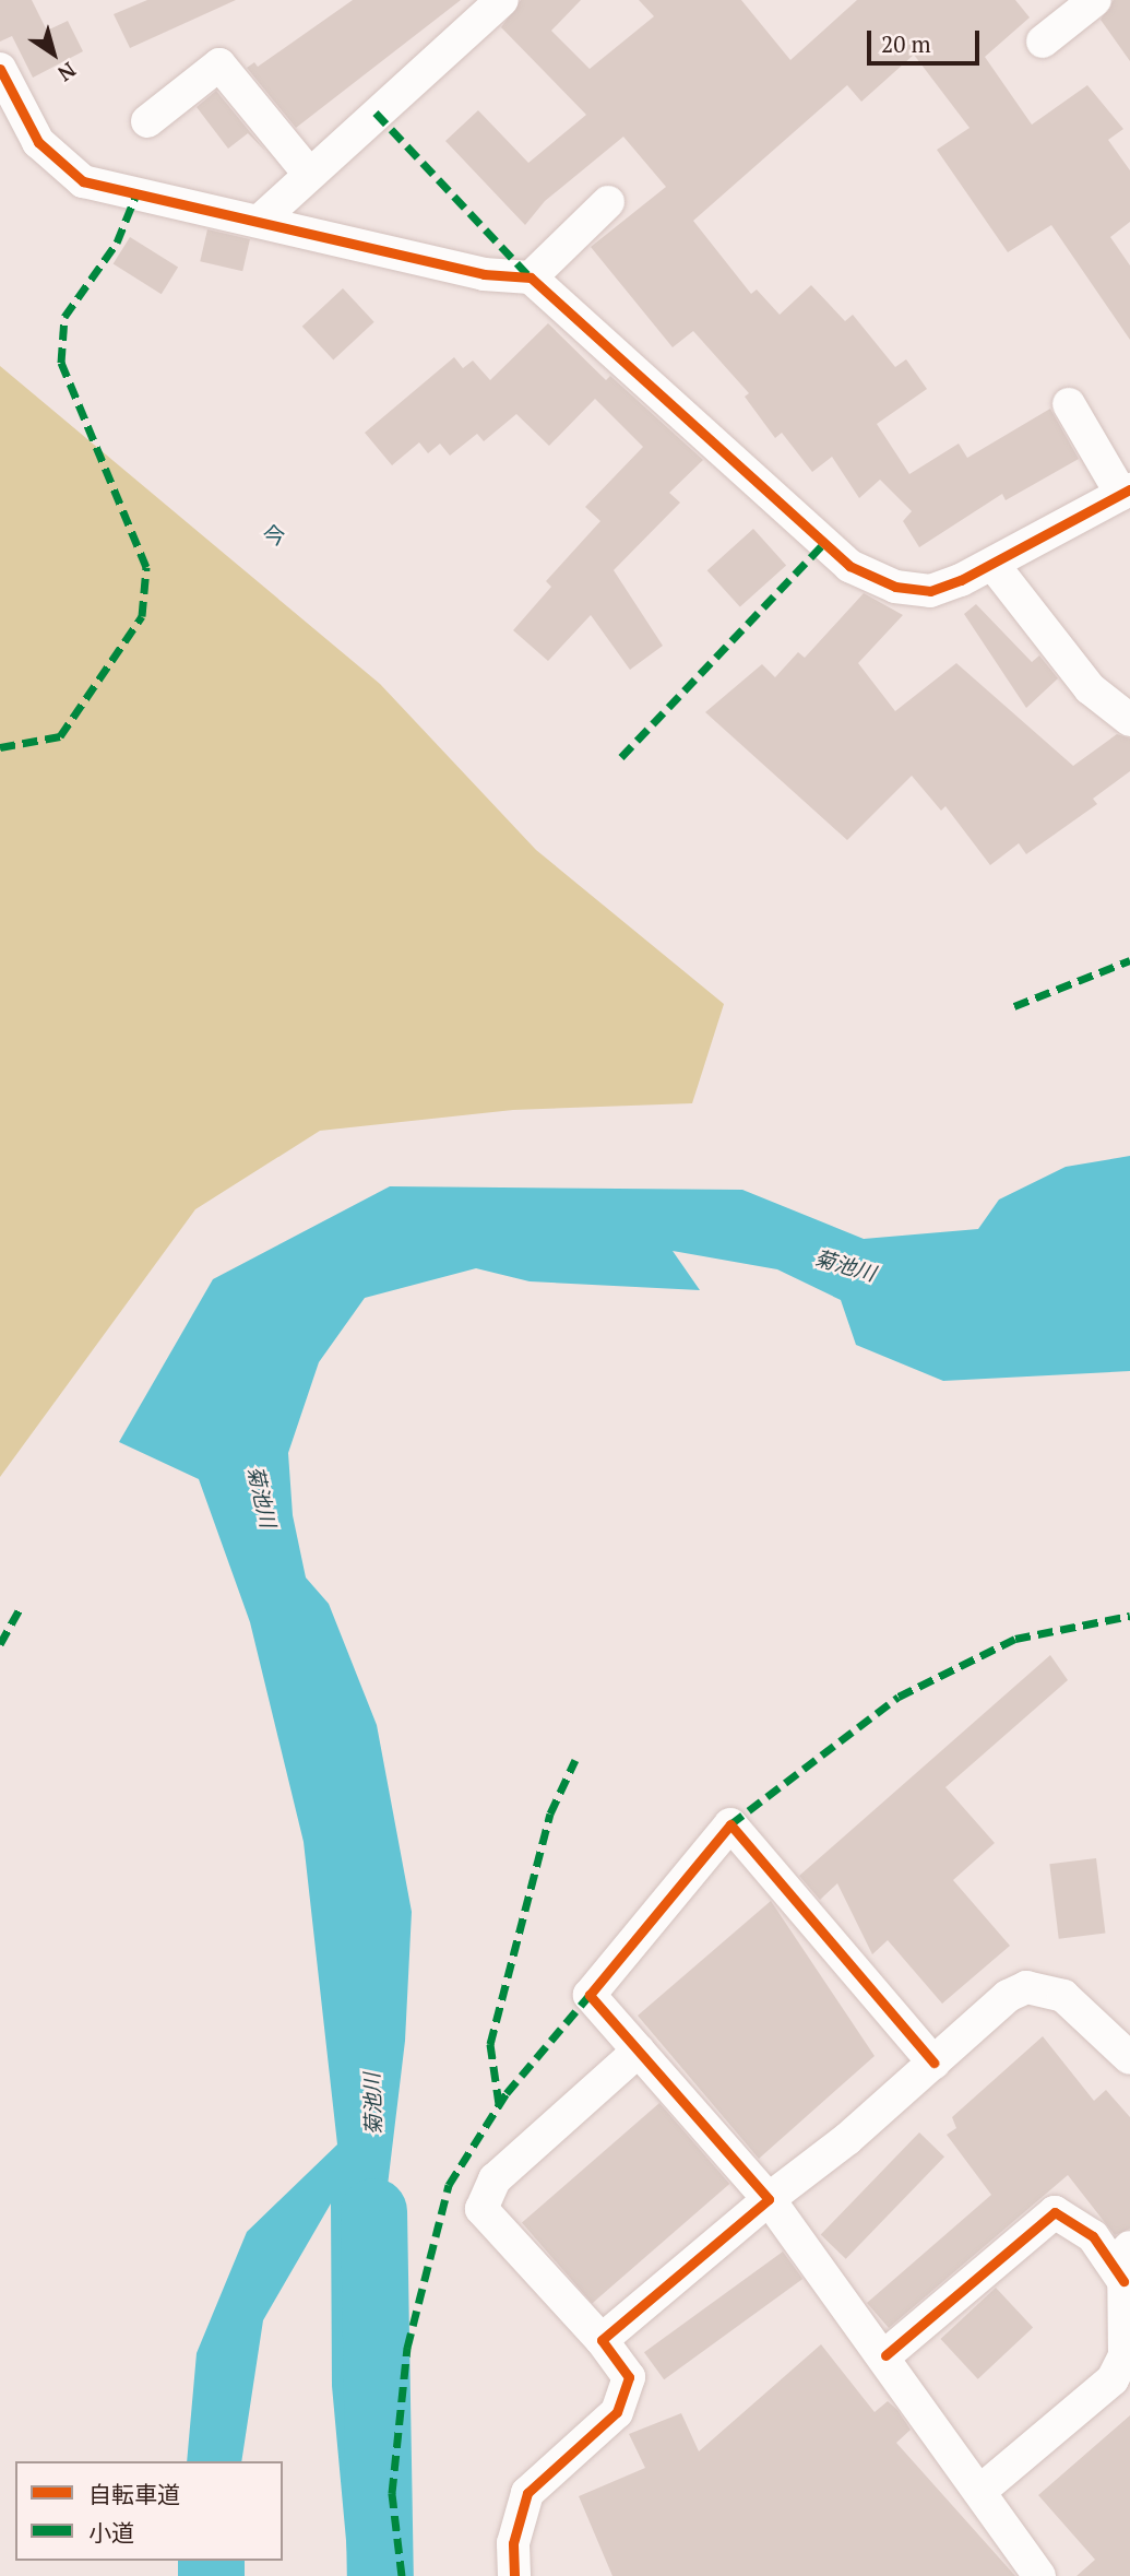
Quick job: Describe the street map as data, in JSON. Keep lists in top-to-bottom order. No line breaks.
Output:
{"districts":["今"],"water":["菊池川"],"legend":["自転車道","小道"],"scale_bar":"20 m","north":"bottom right"}
